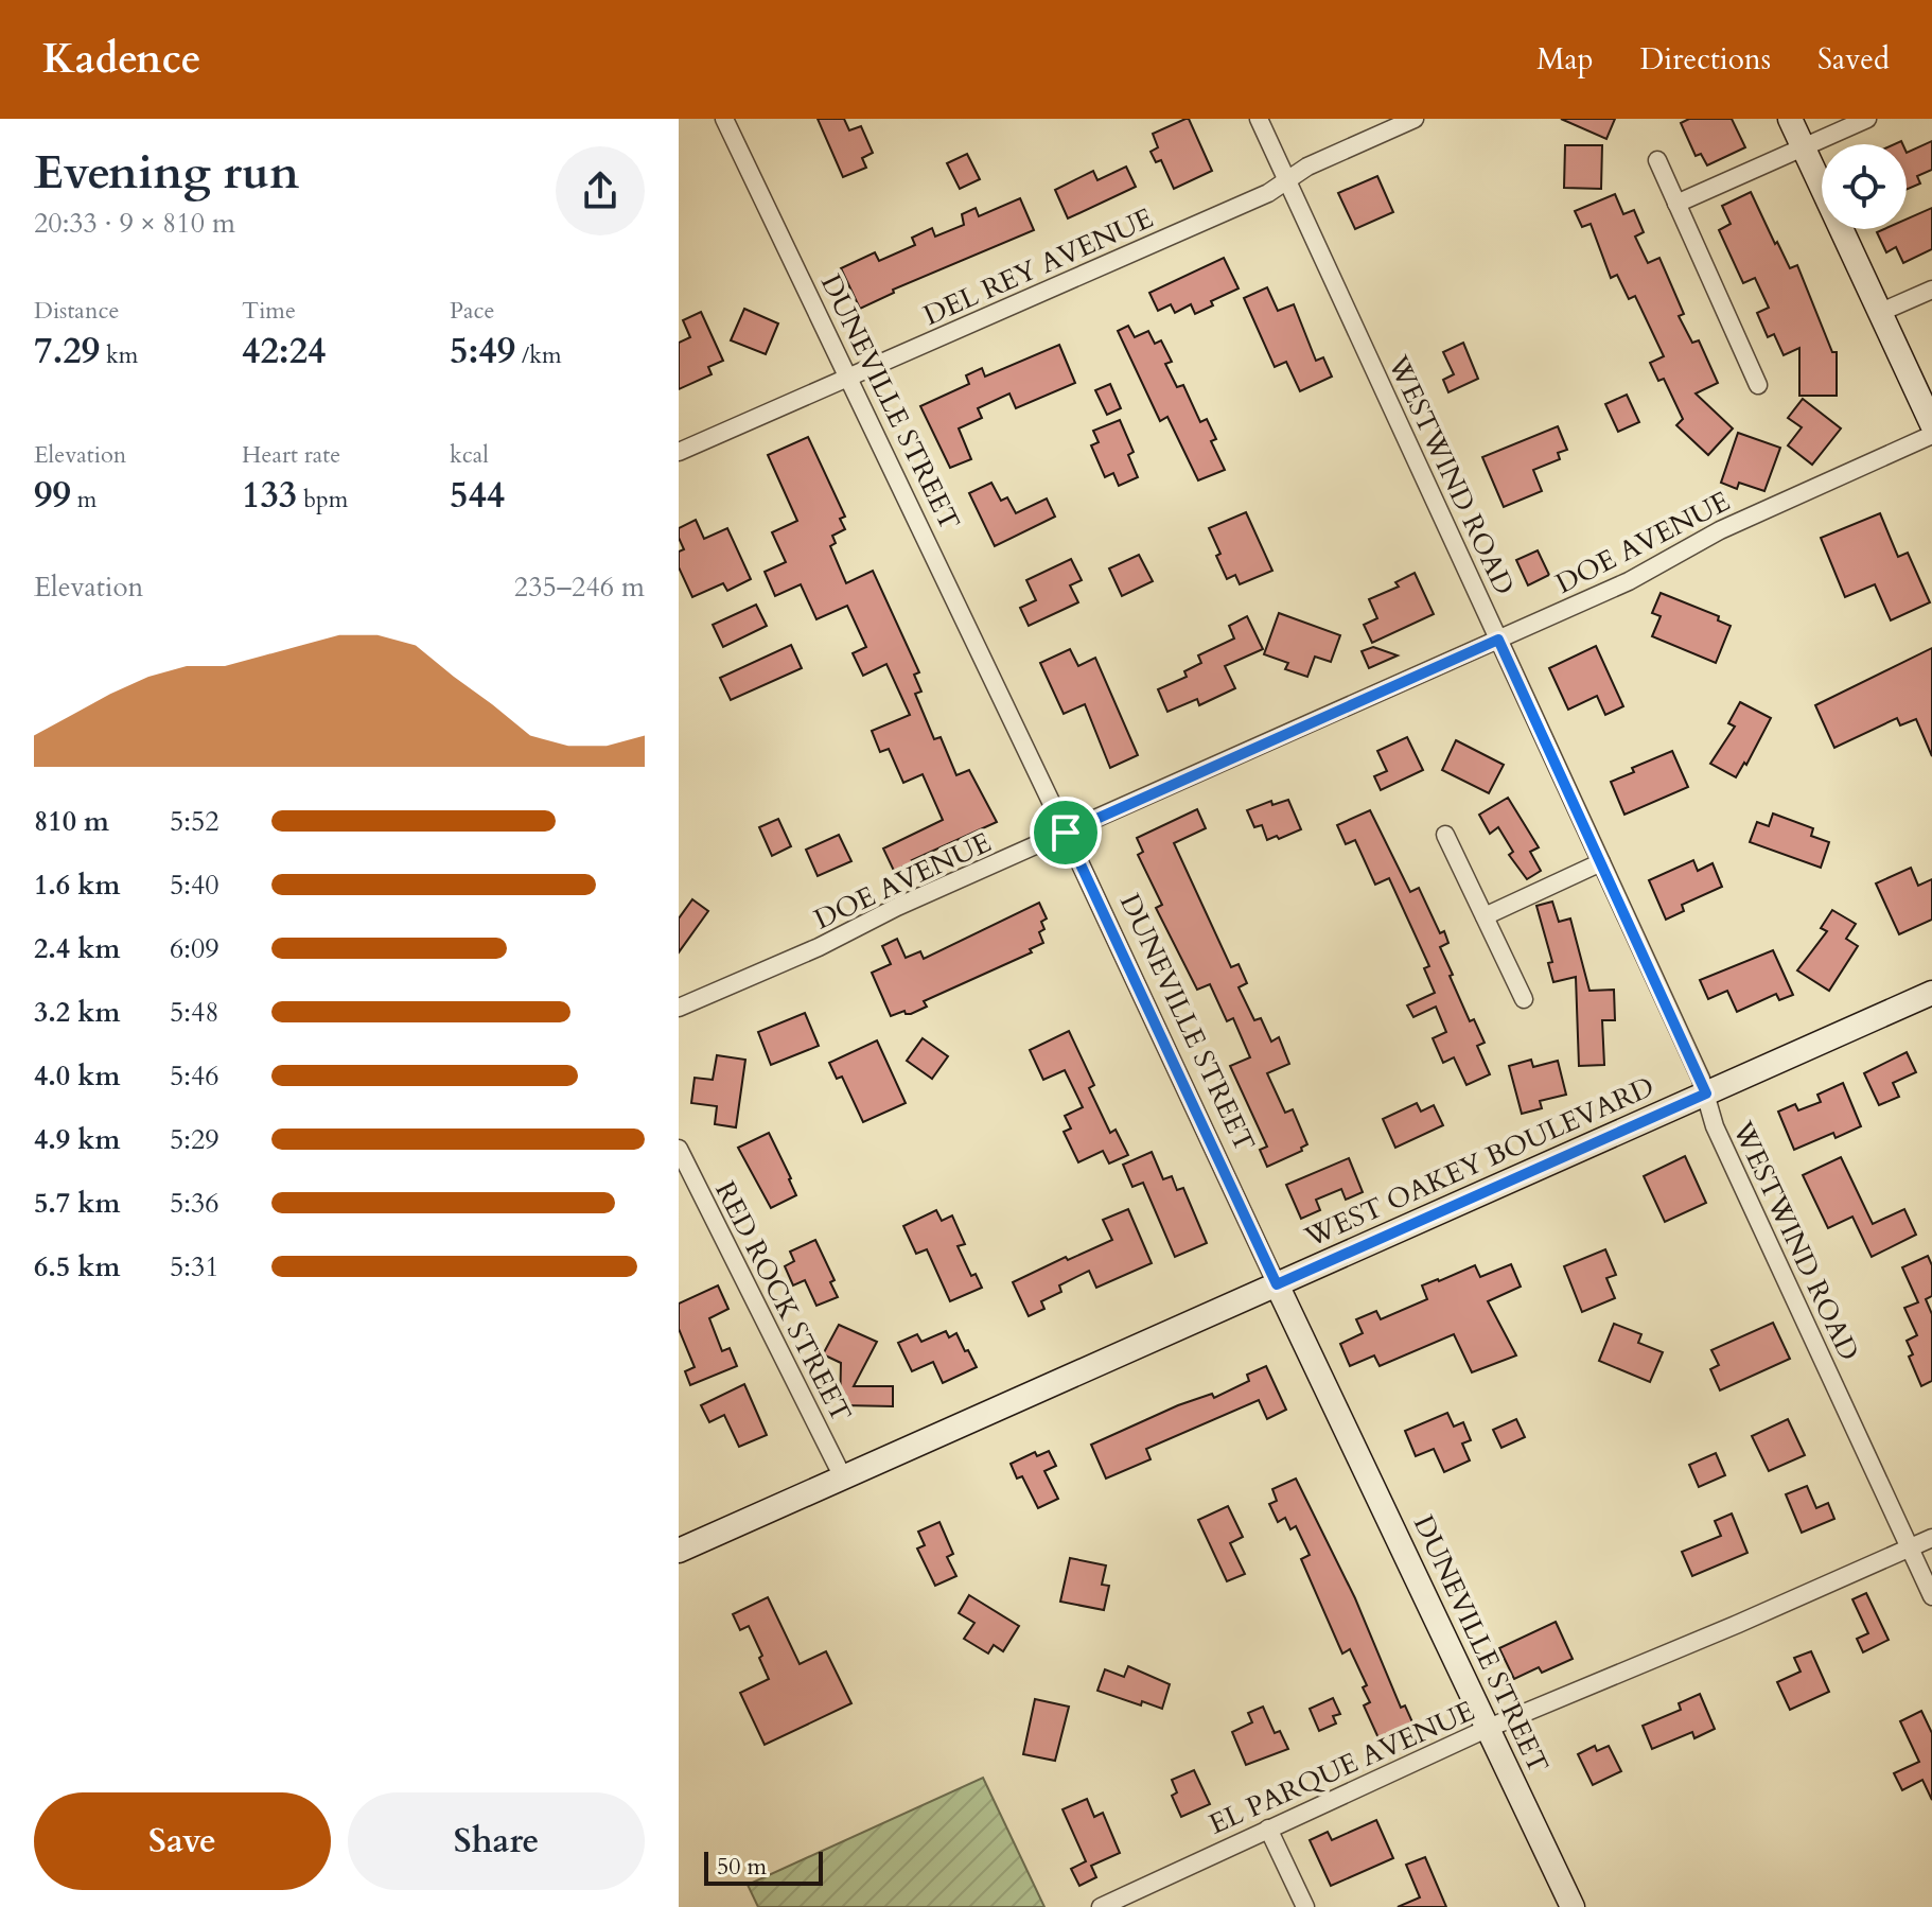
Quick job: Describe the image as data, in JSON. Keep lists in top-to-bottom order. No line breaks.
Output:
{"streets":{"main road":["DUNEVILLE STREET","WEST OAKEY BOULEVARD"],"street":["DEL REY AVENUE","WESTWIND ROAD","DOE AVENUE","RED ROCK STREET","EL PARQUE AVENUE"]},"crossings":[["DEL REY AVENUE","DUNEVILLE STREET"],["DEL REY AVENUE","WESTWIND ROAD"],["DUNEVILLE STREET","DOE AVENUE"],["DUNEVILLE STREET","WEST OAKEY BOULEVARD"],["DUNEVILLE STREET","EL PARQUE AVENUE"],["WESTWIND ROAD","DOE AVENUE"],["WESTWIND ROAD","WEST OAKEY BOULEVARD"],["WESTWIND ROAD","EL PARQUE AVENUE"],["WEST OAKEY BOULEVARD","RED ROCK STREET"]],"scale_bar":"50 m","page":{"header":"Kadence","nav":["Map","Directions","Saved"],"heading":["Evening run","20:33 · 9 × 810 m"],"stats":[["Distance","7.29 km"],["Time","42:24"],["Pace","5:49 /km"],["Elevation","99 m"],["Heart rate","133 bpm"],["kcal","544"]],"chart":["Elevation","235–246 m"],"list":[{"name":"810 m","note":"5:52"},{"name":"1.6 km","note":"5:40"},{"name":"2.4 km","note":"6:09"},{"name":"3.2 km","note":"5:48"},{"name":"4.0 km","note":"5:46"},{"name":"4.9 km","note":"5:29"},{"name":"5.7 km","note":"5:36"},{"name":"6.5 km","note":"5:31"}],"buttons":["Save","Share"],"scale":"50 m"}}
